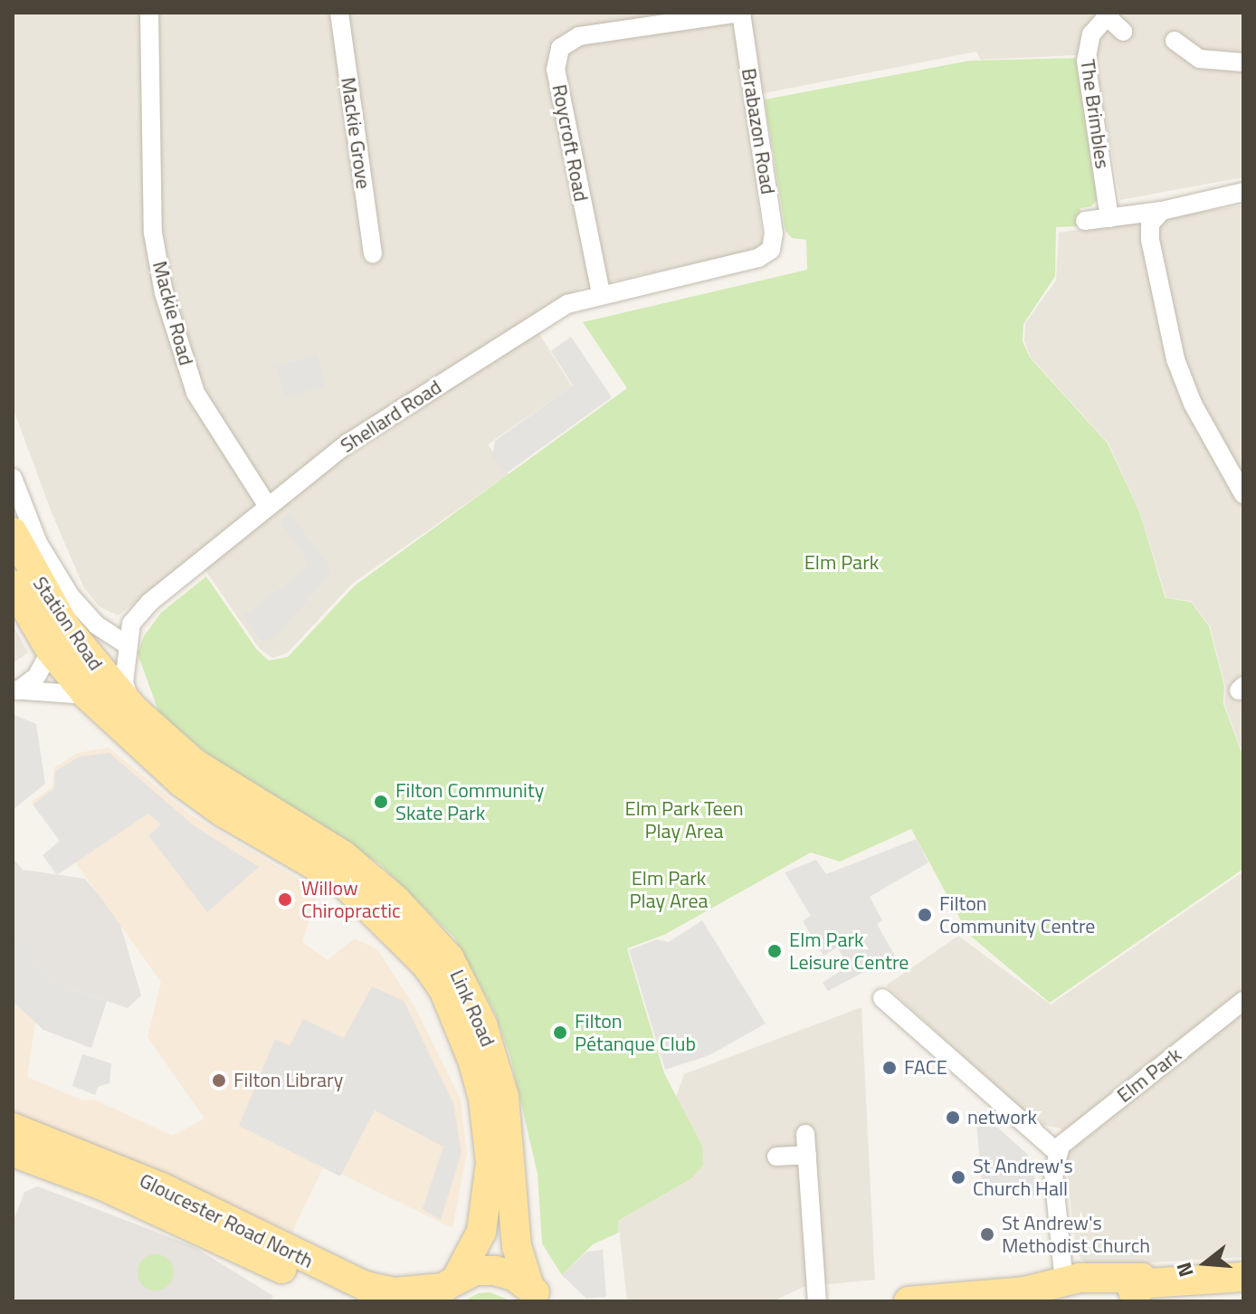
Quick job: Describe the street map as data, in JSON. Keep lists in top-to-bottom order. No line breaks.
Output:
{"streets":{"main road":["Station Road","Link Road","Gloucester Road North"],"street":["The Brimbles","Brabazon Road","Mackie Grove","Roycroft Road","Mackie Road","Shellard Road","Elm Park"]},"crossings":[["Brabazon Road","Roycroft Road"],["Brabazon Road","Shellard Road"],["Roycroft Road","Shellard Road"],["Mackie Road","Shellard Road"],["Shellard Road","Station Road"],["Shellard Road","Link Road"],["Station Road","Link Road"],["Link Road","Gloucester Road North"]],"parks":["Elm Park","Elm Park Teen Play Area","Elm Park Play Area"],"places":["Filton Community Skate Park","Willow Chiropractic","Filton Community Centre","Elm Park Leisure Centre","Filton Pétanque Club","FACE","Filton Library","network","St Andrew's Church Hall","St Andrew's Methodist Church"],"north":"left"}
